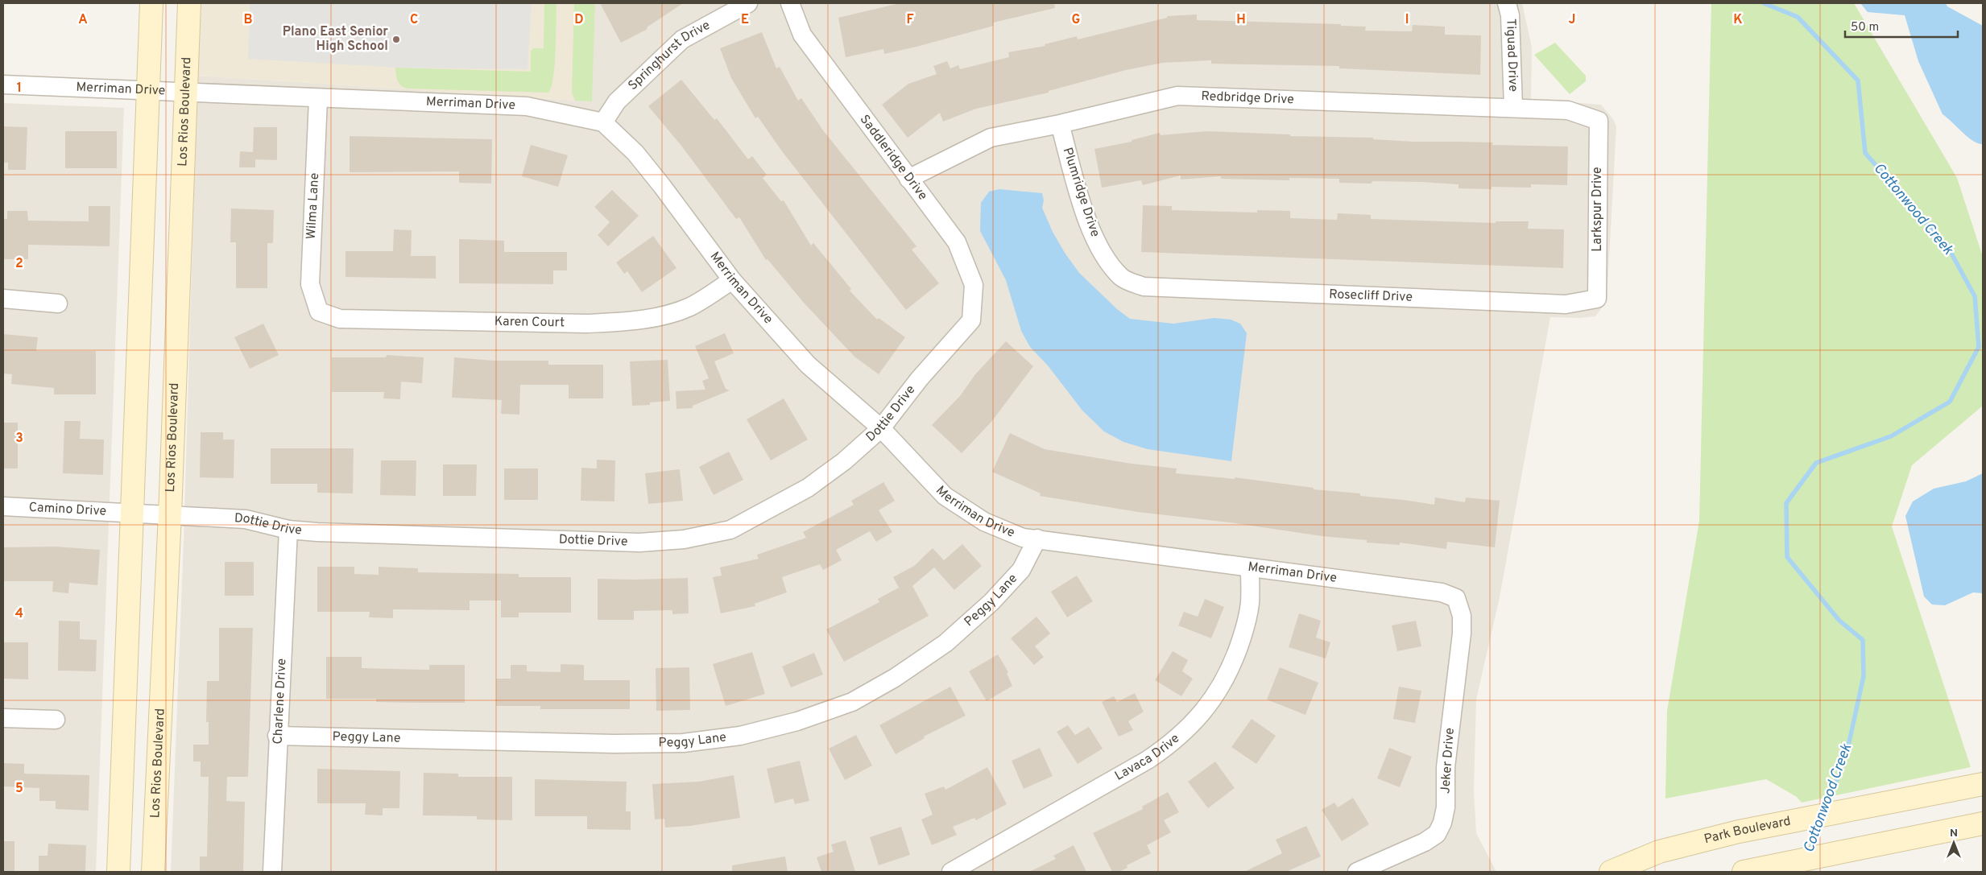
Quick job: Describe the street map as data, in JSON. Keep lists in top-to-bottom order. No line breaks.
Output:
{"streets":{"main road":["Los Rios Boulevard","Park Boulevard"],"street":["Tiguad Drive","Springhurst Drive","Merriman Drive","Redbridge Drive","Saddleridge Drive","Plumridge Drive","Wilma Lane","Larkspur Drive","Rosecliff Drive","Karen Court","Dottie Drive","Camino Drive","Peggy Lane","Charlene Drive","Lavaca Drive","Jeker Drive"]},"crossings":[["Tiguad Drive","Redbridge Drive"],["Springhurst Drive","Merriman Drive"],["Merriman Drive","Los Rios Boulevard"],["Merriman Drive","Wilma Lane"],["Merriman Drive","Karen Court"],["Merriman Drive","Dottie Drive"],["Merriman Drive","Peggy Lane"],["Merriman Drive","Lavaca Drive"],["Merriman Drive","Jeker Drive"],["Redbridge Drive","Saddleridge Drive"],["Redbridge Drive","Plumridge Drive"],["Redbridge Drive","Larkspur Drive"],["Los Rios Boulevard","Dottie Drive"],["Saddleridge Drive","Dottie Drive"],["Plumridge Drive","Rosecliff Drive"],["Wilma Lane","Karen Court"],["Larkspur Drive","Rosecliff Drive"],["Dottie Drive","Camino Drive"],["Dottie Drive","Charlene Drive"],["Peggy Lane","Charlene Drive"]],"water":["Cottonwood Creek"],"places":["Plano East Senior High School"],"scale_bar":"50 m","north":"top","grid":{"columns":["A","B","C","D","E","F","G","H","I","J","K"],"rows":["1","2","3","4","5"]}}
